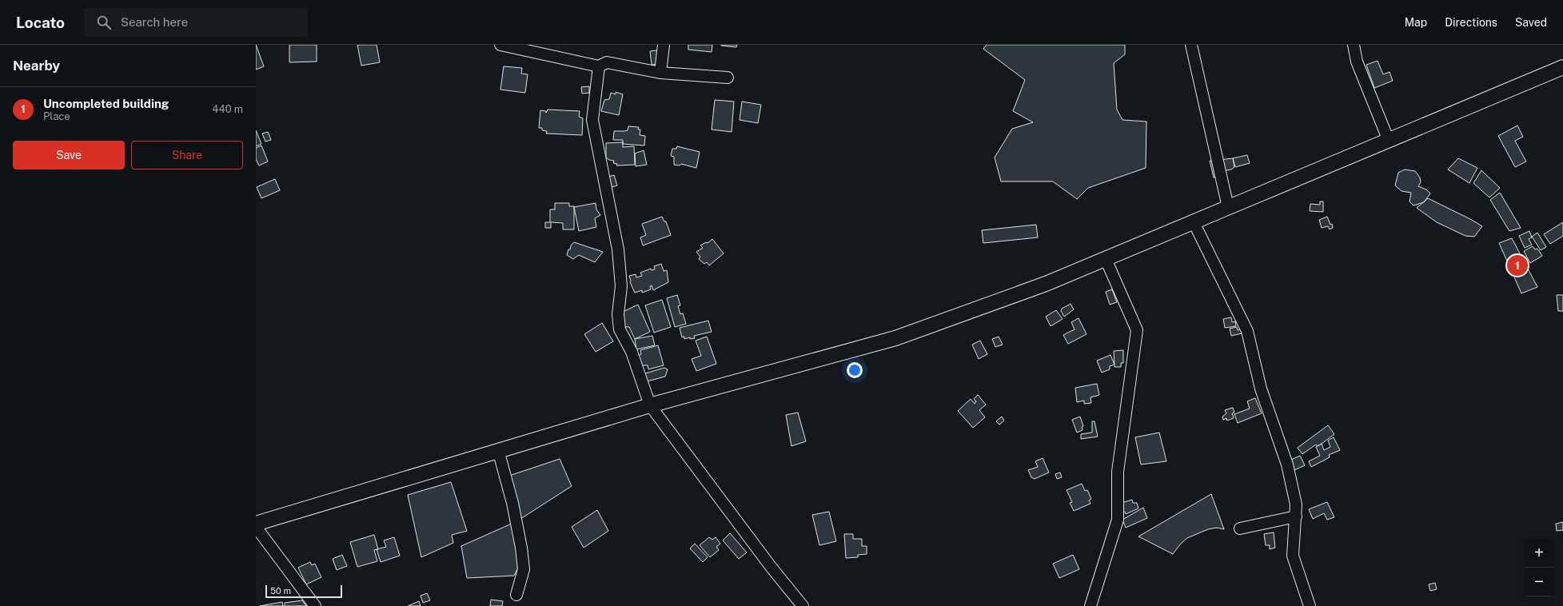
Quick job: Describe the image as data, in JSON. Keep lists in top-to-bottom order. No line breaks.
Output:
{"scale_bar":"50 m","page":{"header":"Locato","search":"Search here","nav":["Map","Directions","Saved"],"heading":"Nearby","list":[{"mark":"1","name":"Uncompleted building","note":"Place","value":"440 m"}],"buttons":["Save","Share"],"pins":"1","map_buttons":["+","−"],"scale":"50 m"}}
